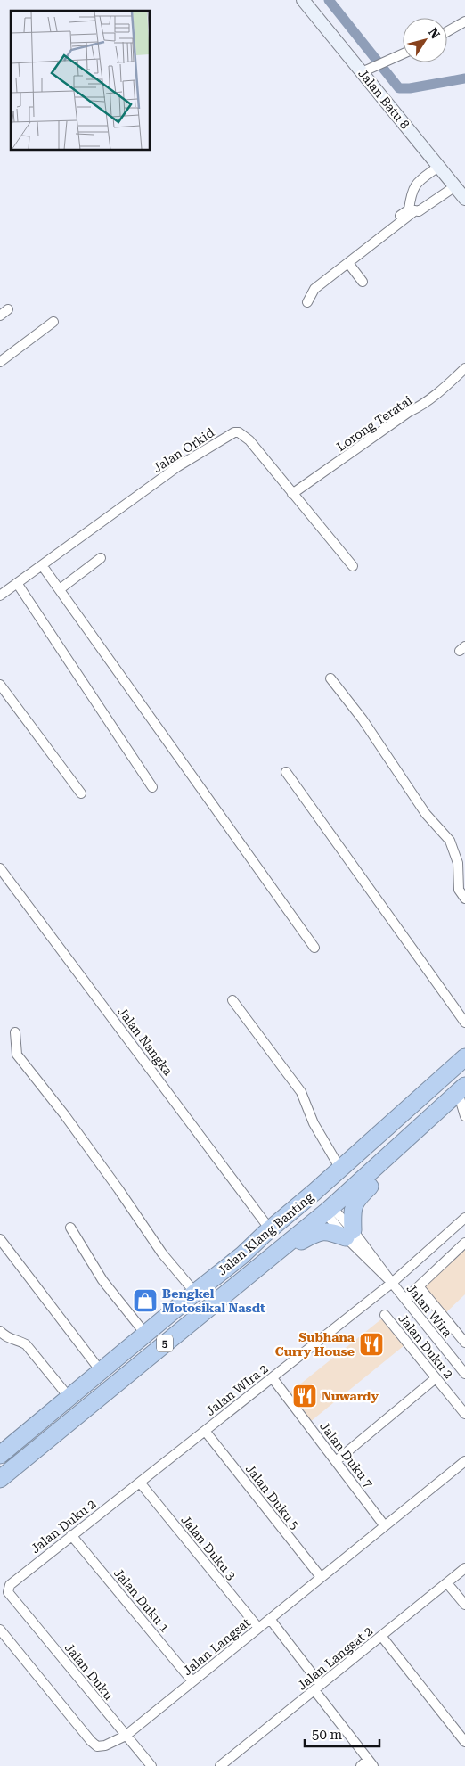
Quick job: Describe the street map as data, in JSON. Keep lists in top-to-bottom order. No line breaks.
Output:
{"streets":{"highway":["Jalan Klang Banting","5"],"street":["Jalan Batu 8","Lorong Teratai","Jalan Orkid","Jalan Nangka","Jalan Wira","Jalan Duku 2","Jalan WIra 2","Jalan Duku 7","Jalan Duku 5","Jalan Duku 3","Jalan Duku 1","Jalan Langsat","Jalan Langsat 2","Jalan Duku"]},"crossings":[["Lorong Teratai","Jalan Orkid"],["Jalan Nangka","Jalan Klang Banting"],["Jalan Klang Banting","Jalan Wira"],["Jalan Wira","Jalan WIra 2"],["Jalan Duku 2","Jalan WIra 2"],["Jalan Duku 2","Jalan Duku 3"],["Jalan Duku 2","Jalan Duku 1"],["Jalan Duku 2","Jalan Duku"],["Jalan WIra 2","Jalan Duku 7"],["Jalan WIra 2","Jalan Duku 5"],["Jalan WIra 2","Jalan Duku 3"],["Jalan Duku 7","Jalan Langsat"],["Jalan Duku 5","Jalan Langsat"],["Jalan Duku 3","Jalan Langsat"],["Jalan Duku 1","Jalan Langsat"],["Jalan Langsat","Jalan Duku"]],"places":{"shop":["Bengkel Motosikal Nasdt"],"restaurant":["Subhana Curry House","Nuwardy"]},"scale_bar":"50 m","north":"top right"}
